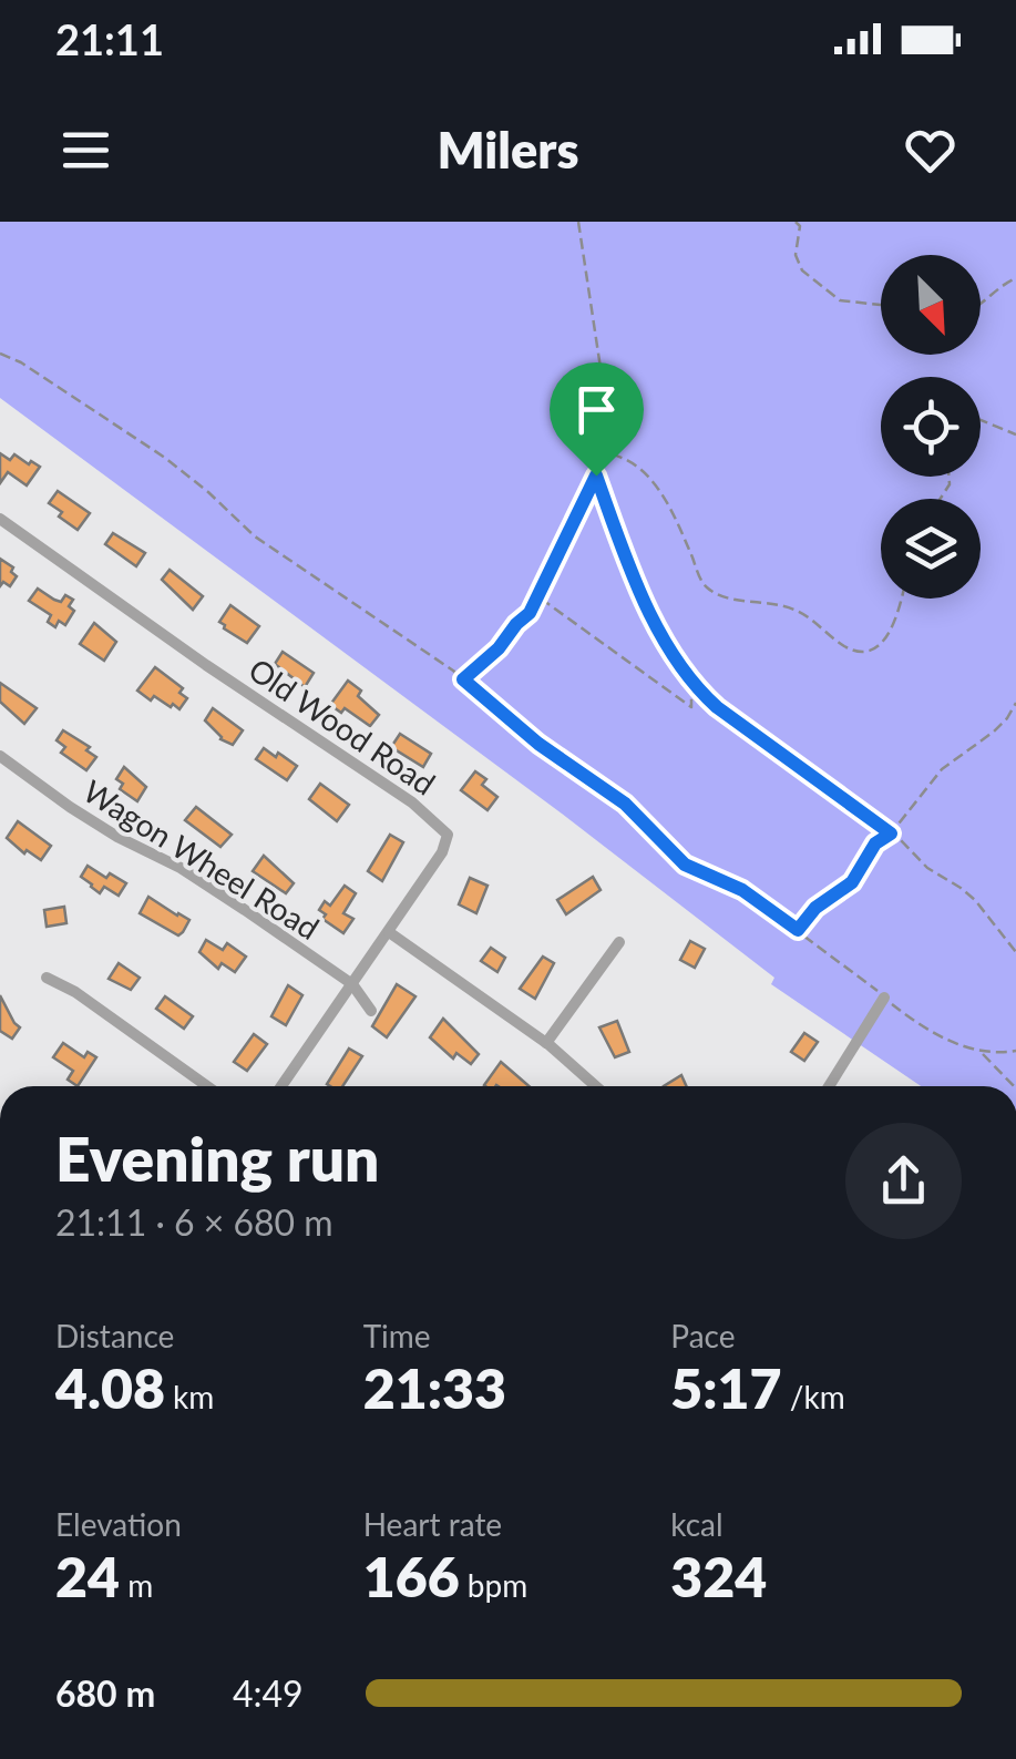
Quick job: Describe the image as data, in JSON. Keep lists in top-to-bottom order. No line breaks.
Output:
{"streets":{"street":["Old Wood Road","Wagon Wheel Road"]},"crossings":[["Old Wood Road","Wagon Wheel Road"]],"north":"bottom right","page":{"status":"21:11","header":"Milers","heading":["Evening run","21:11 · 6 × 680 m"],"stats":[["Distance","4.08 km"],["Time","21:33"],["Pace","5:17 /km"],["Elevation","24 m"],["Heart rate","166 bpm"],["kcal","324"]],"list":[{"name":"680 m","note":"4:49"}]}}
